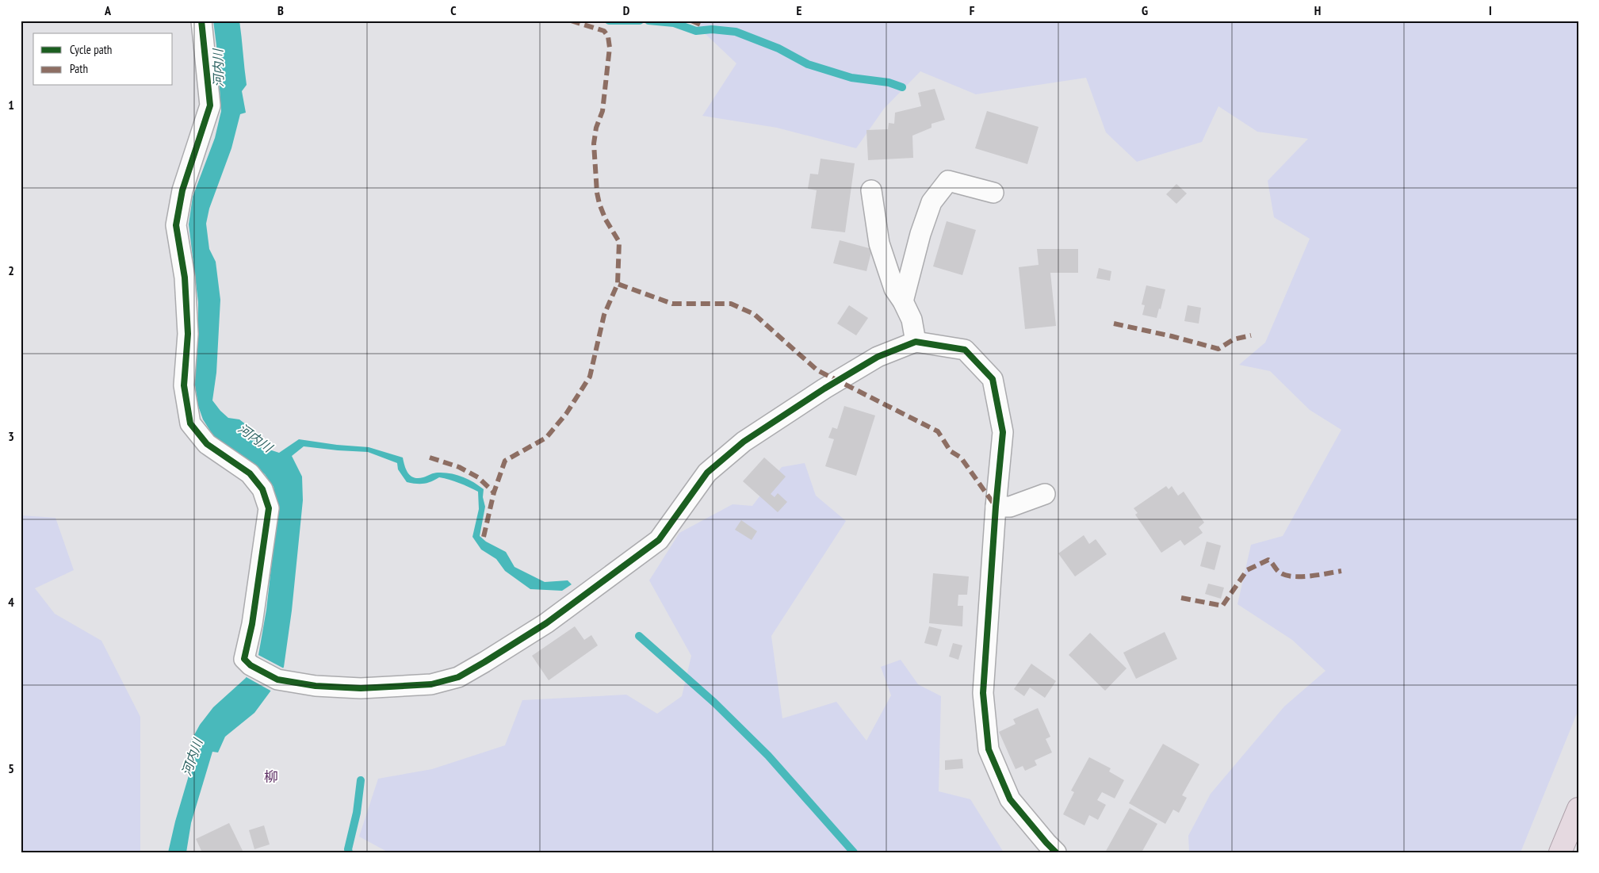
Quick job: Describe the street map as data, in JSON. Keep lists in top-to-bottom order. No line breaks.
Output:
{"districts":["柳"],"water":["河内川"],"legend":["Cycle path","Path"],"grid":{"columns":["A","B","C","D","E","F","G","H","I"],"rows":["1","2","3","4","5"]}}
